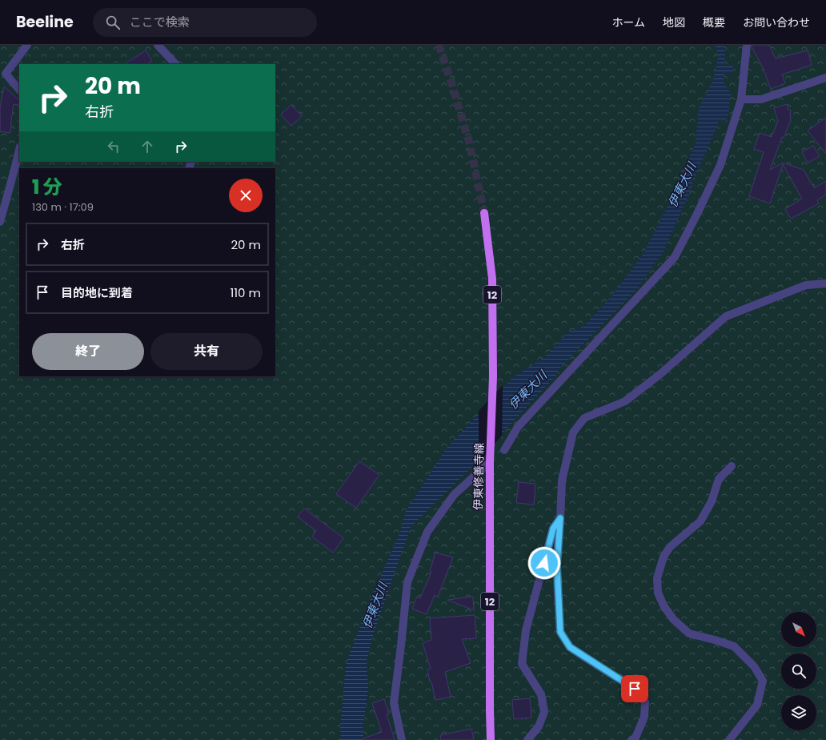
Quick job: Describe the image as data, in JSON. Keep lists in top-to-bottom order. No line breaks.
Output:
{"streets":{"main road":["12","伊東修善寺線"]},"water":["伊東大川"],"north":"bottom right","page":{"header":"Beeline","search":"ここで検索","nav":["ホーム","地図","概要","お問い合わせ"],"turn":["20 m","右折"],"heading":["1 分","130 m · 17:09"],"list":[{"name":"右折","value":"20 m"},{"name":"目的地に到着","value":"110 m"}],"buttons":["終了","共有"]}}
